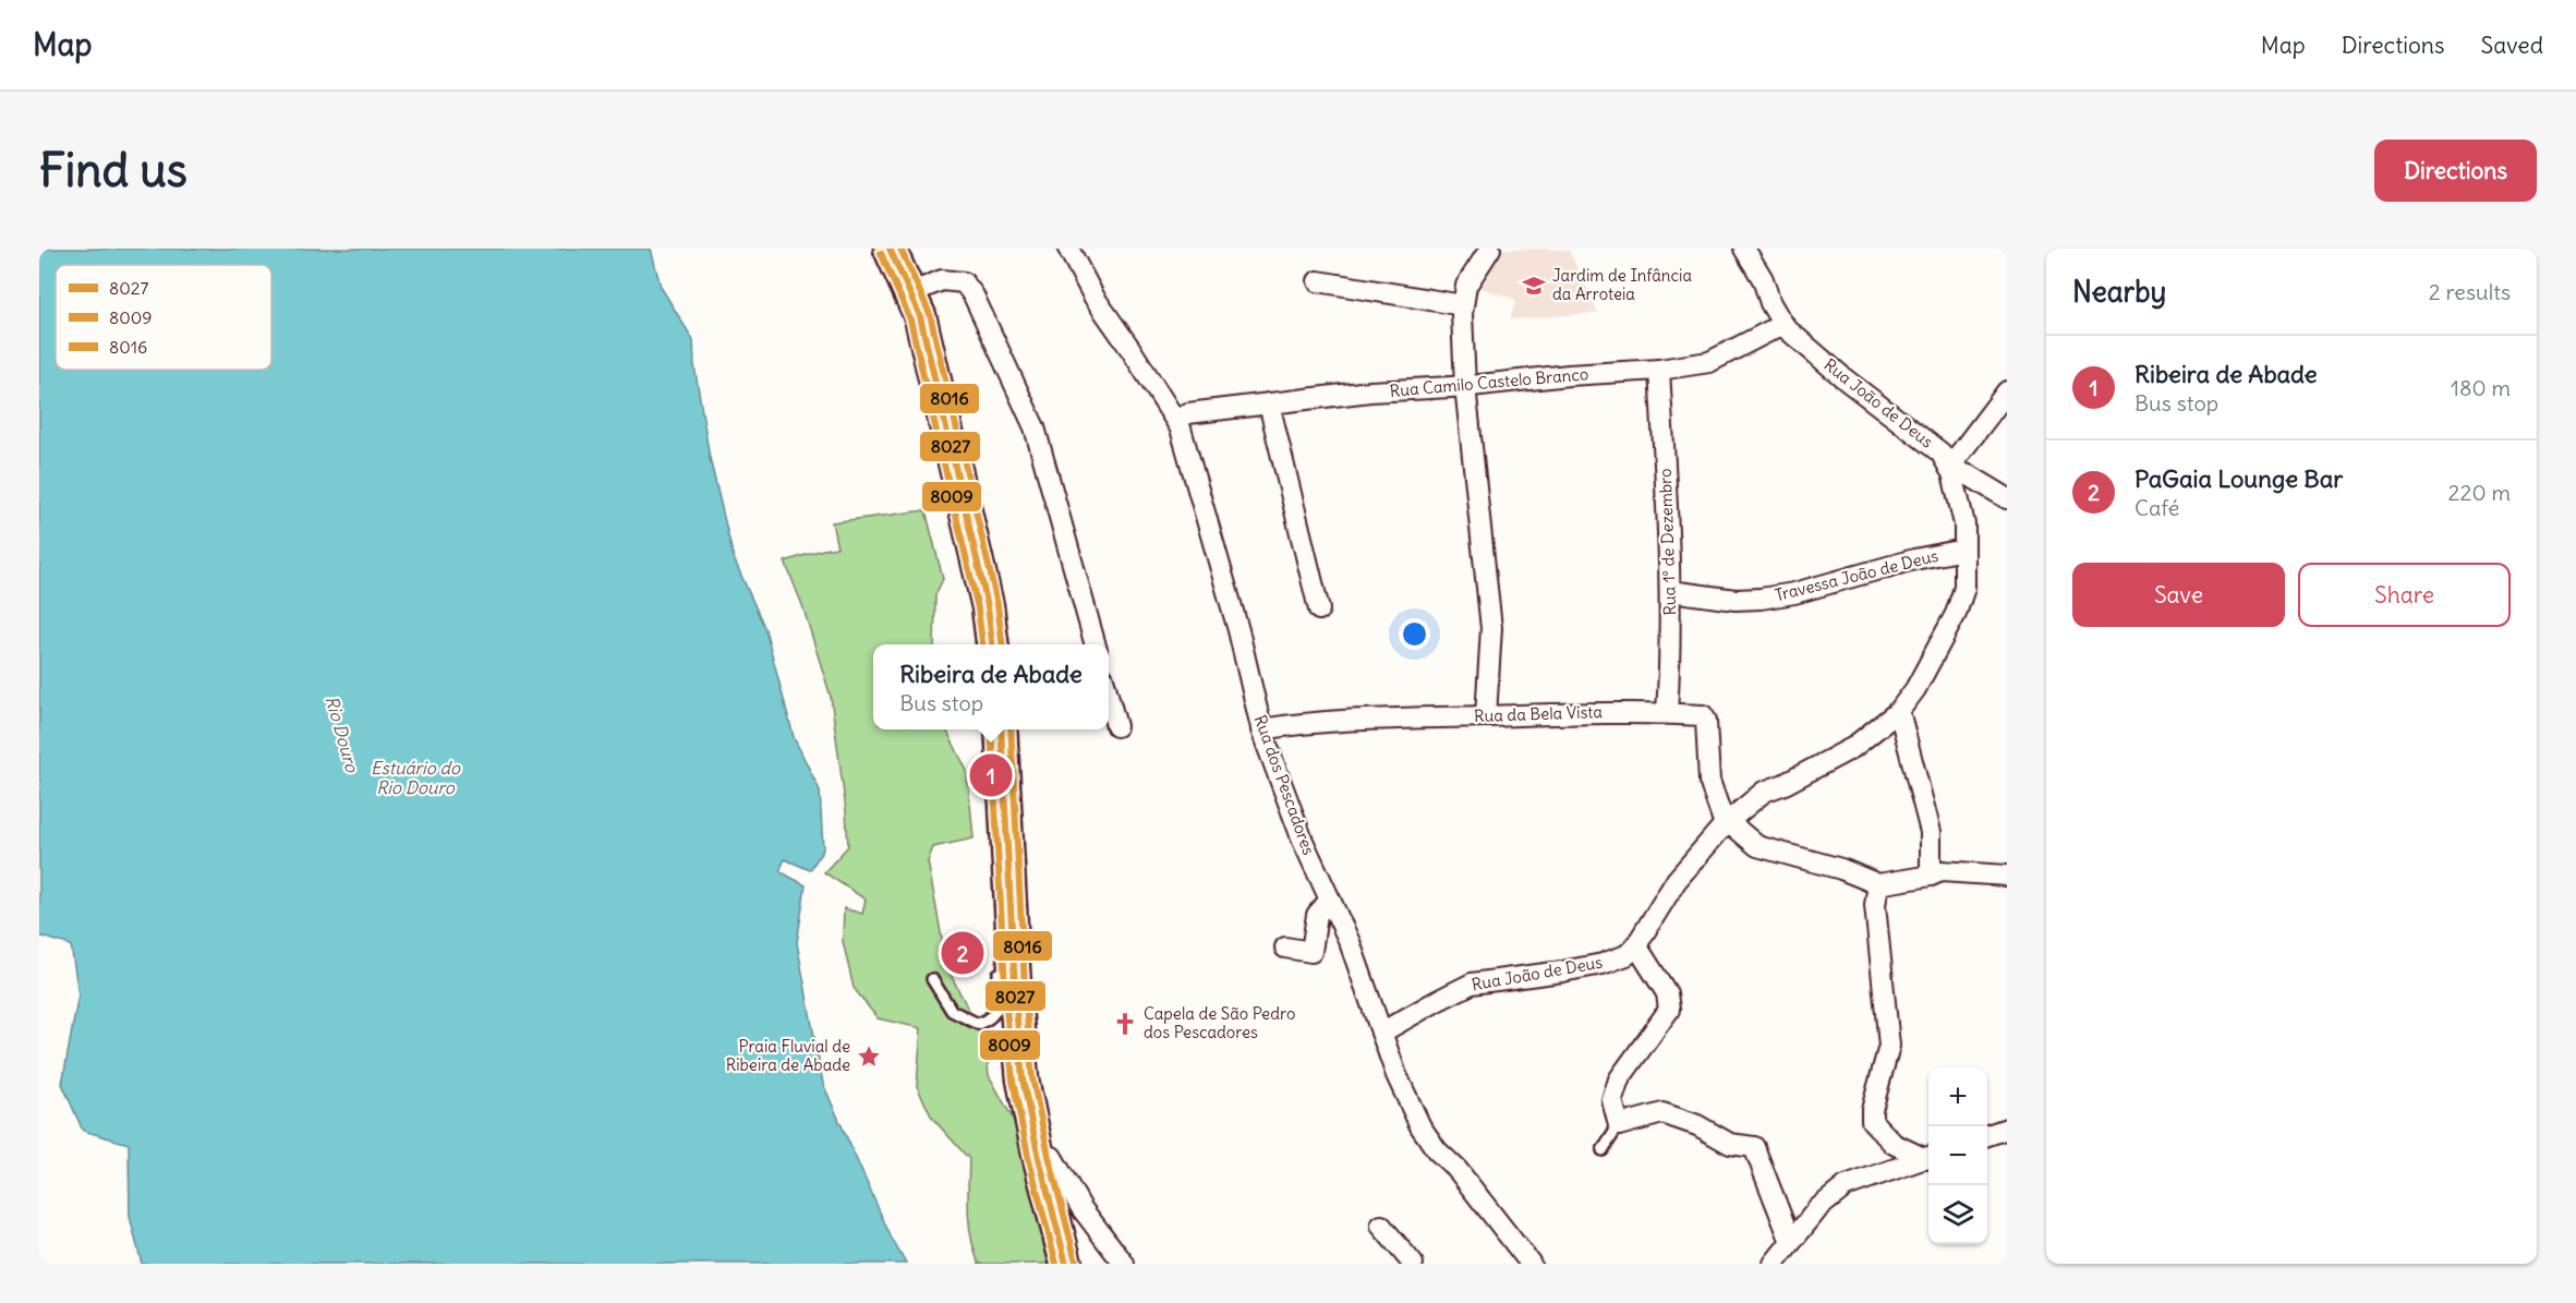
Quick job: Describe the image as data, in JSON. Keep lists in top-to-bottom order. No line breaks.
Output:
{"streets":{"street":["Rua Camilo Castelo Branco","Rua João de Deus","Rua 1º de Dezembro","Travessa João de Deus","Rua da Bela Vista","Rua dos Pescadores"]},"crossings":[["Rua Camilo Castelo Branco","Rua João de Deus"],["Rua Camilo Castelo Branco","Rua 1º de Dezembro"],["Rua João de Deus","Travessa João de Deus"],["Rua João de Deus","Rua da Bela Vista"],["Rua João de Deus","Rua dos Pescadores"],["Rua 1º de Dezembro","Travessa João de Deus"],["Rua 1º de Dezembro","Rua da Bela Vista"],["Rua da Bela Vista","Rua dos Pescadores"]],"water":["Rio Douro","Estuário do Rio Douro"],"places":{"school or university":["Jardim de Infância da Arroteia"],"church":["Capela de São Pedro dos Pescadores"],"place":["Praia Fluvial de Ribeira de Abade"]},"lines":["transit line 8027","transit line 8016","transit line 8009"],"legend":["8027","8009","8016"],"page":{"header":"Map","nav":["Map","Directions","Saved"],"buttons":["Directions",["Save","Share"]],"title":"Find us","heading":["Nearby","2 results"],"list":[{"mark":"1","name":"Ribeira de Abade","note":"Bus stop","value":"180 m"},{"mark":"2","name":"PaGaia Lounge Bar","note":"Café","value":"220 m"}],"popup":["Ribeira de Abade","Bus stop"],"pins":["1","2"],"map_buttons":["+","−"]}}
